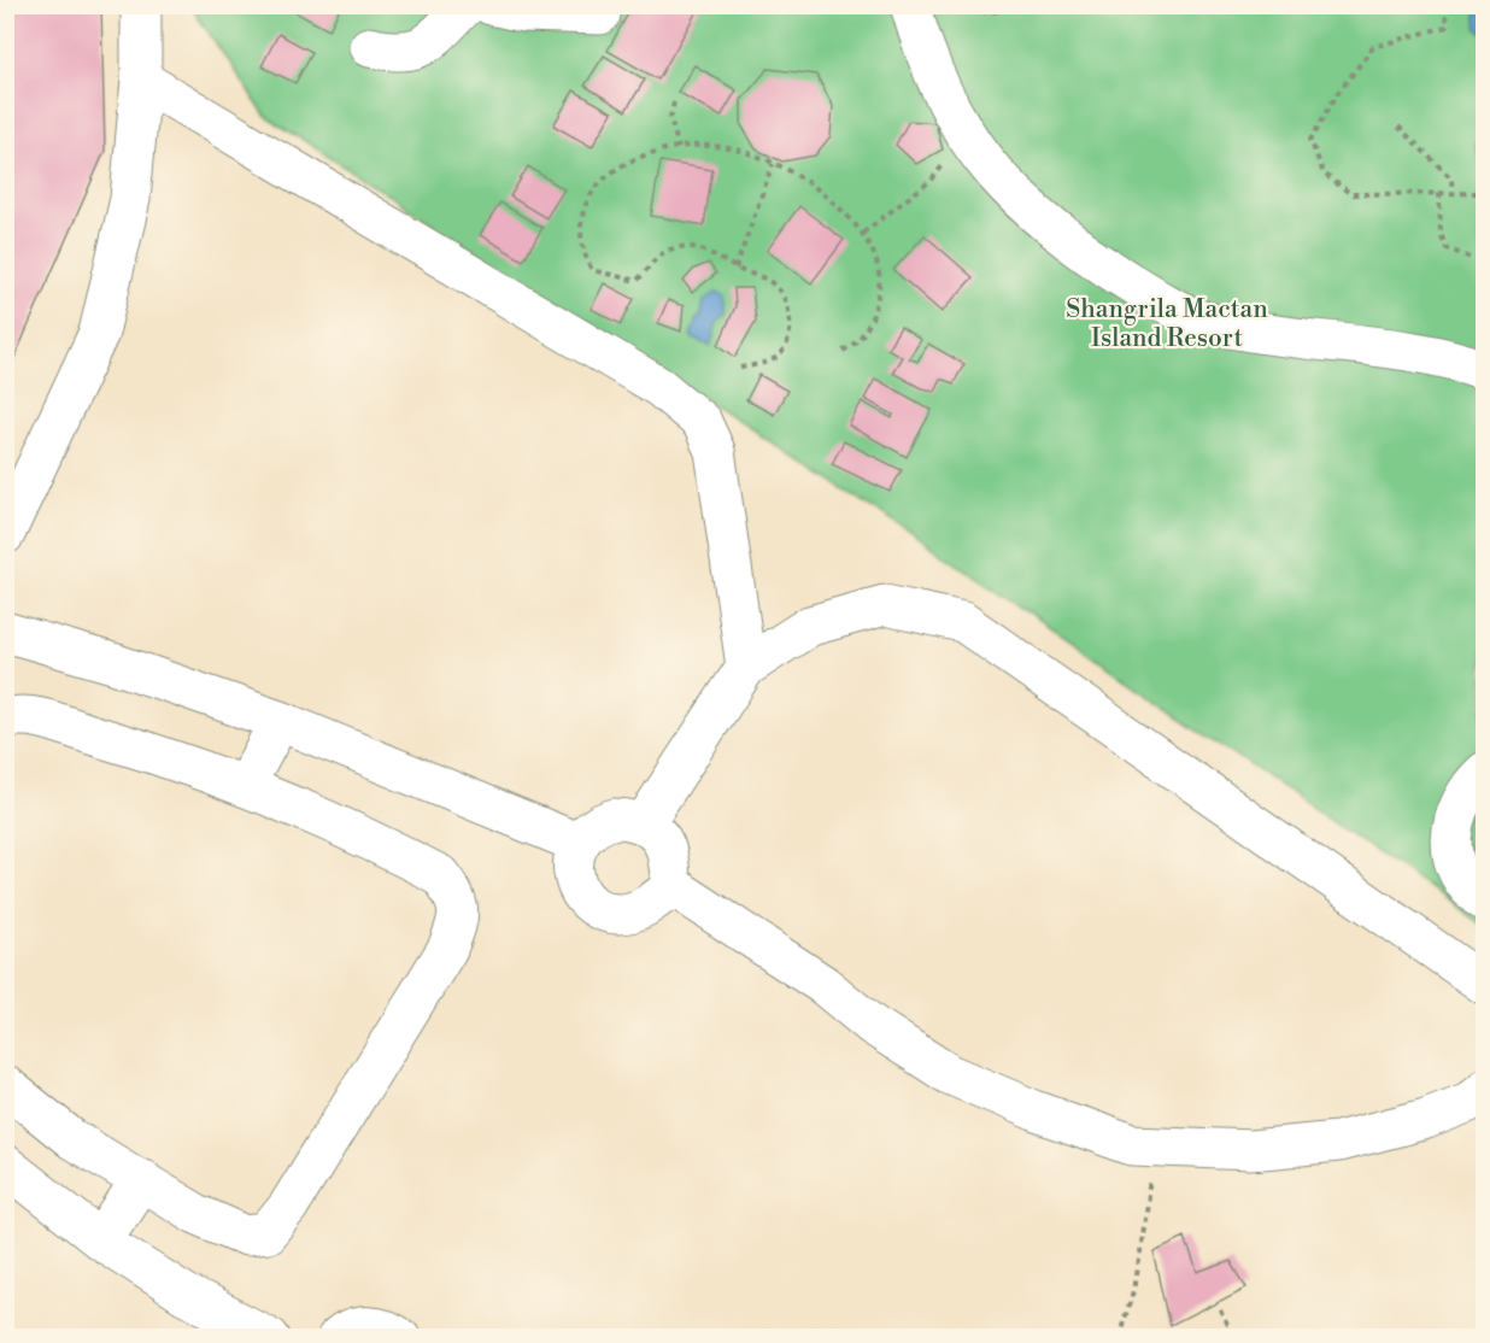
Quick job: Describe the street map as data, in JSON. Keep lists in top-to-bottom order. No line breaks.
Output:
{"parks":["Shangrila Mactan Island Resort"]}
